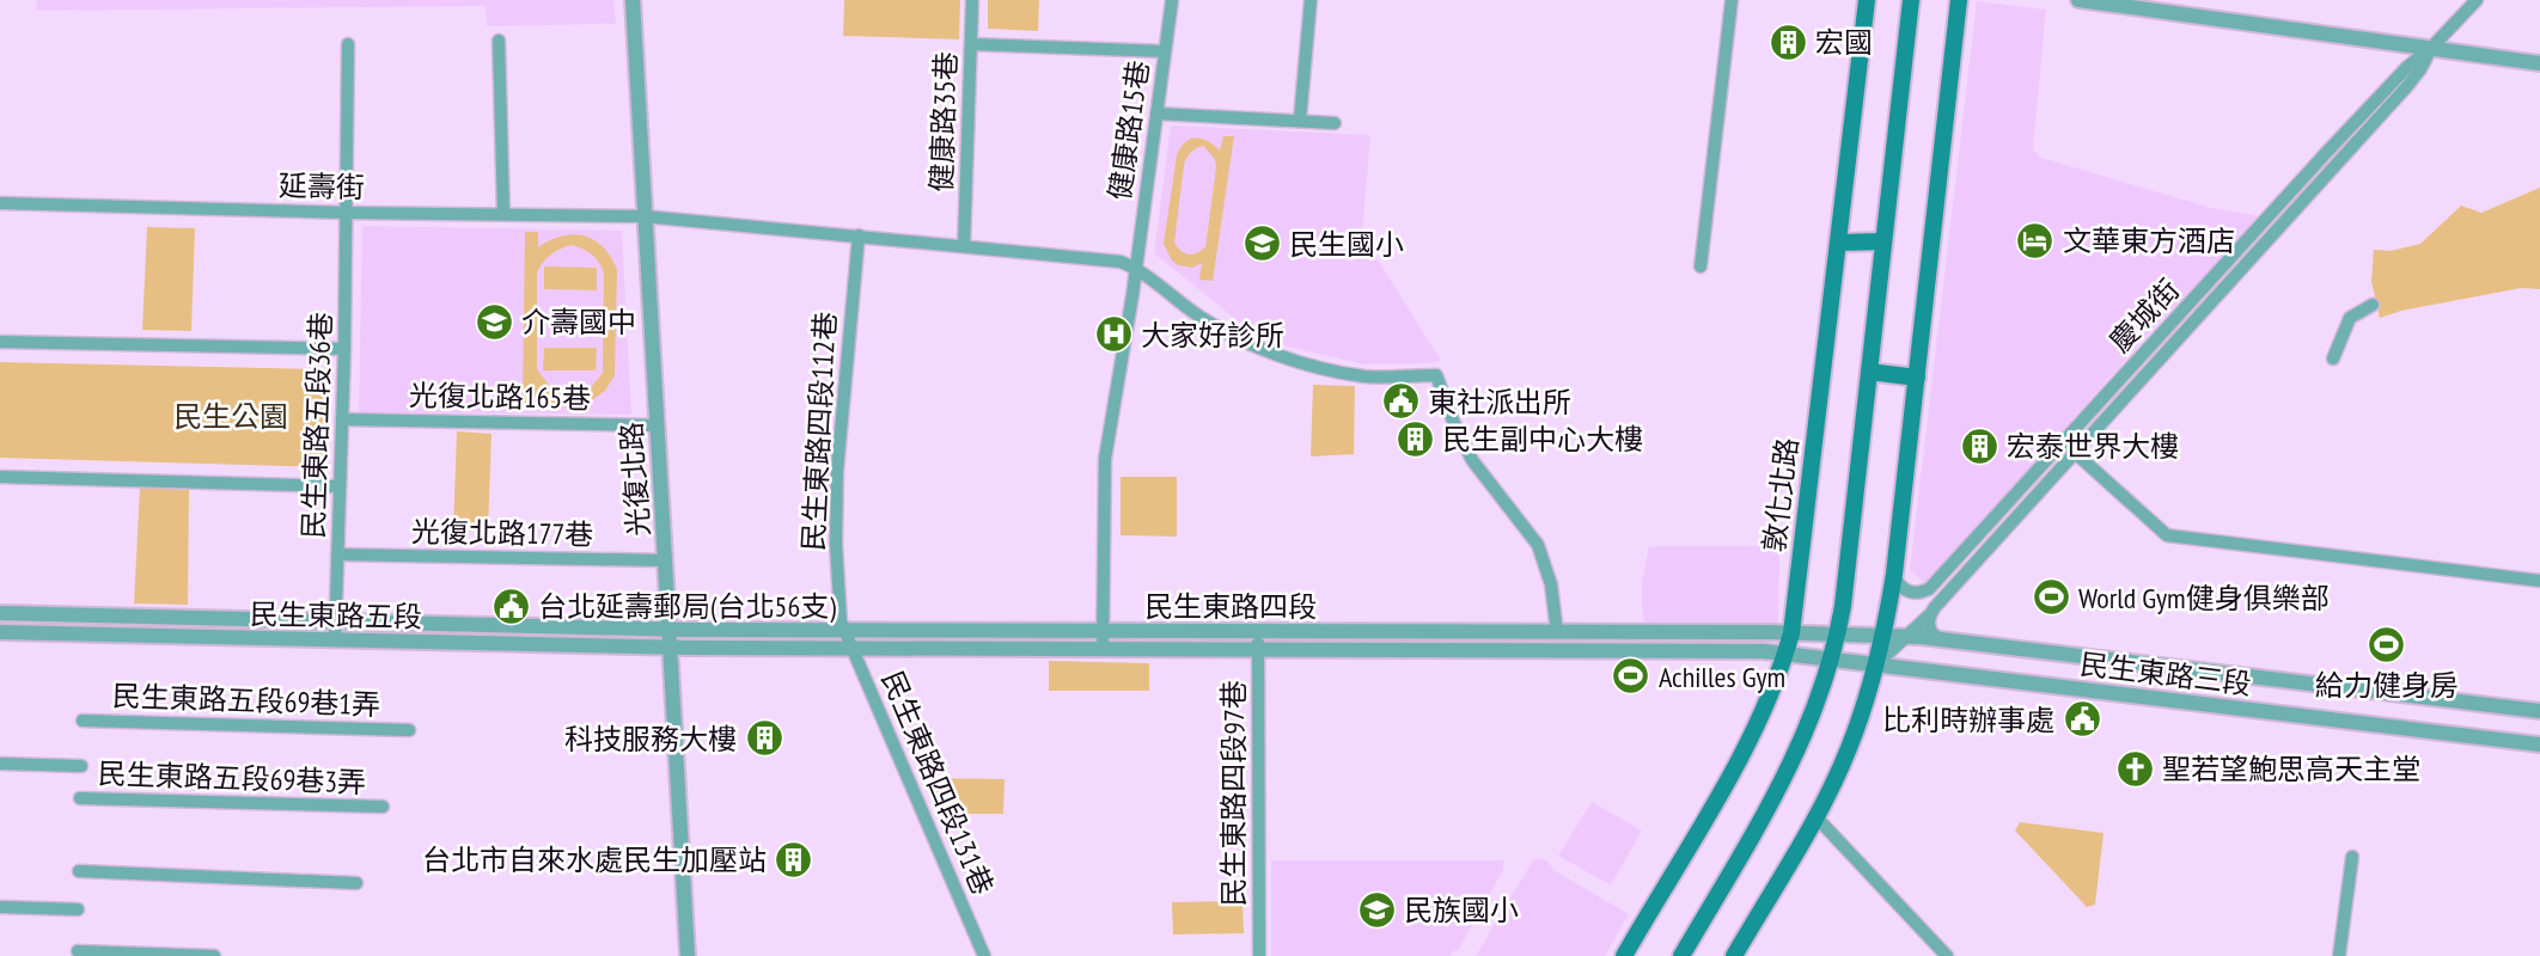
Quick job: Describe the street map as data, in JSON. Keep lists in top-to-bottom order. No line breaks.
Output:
{"streets":{"main road":["敦化北路"],"street":["健康路35巷","健康路15巷","延壽街","慶城街","光復北路165巷","民生東路五段36巷","民生東路四段112巷","光復北路","光復北路177巷","民生東路四段","民生東路五段","民生東路三段","民生東路五段69巷1弄","民生東路五段69巷3弄","民生東路四段131巷","民生東路四段97巷"]},"crossings":[["健康路35巷","延壽街"],["健康路15巷","延壽街"],["健康路15巷","民生東路四段"],["延壽街","民生東路五段36巷"],["延壽街","民生東路四段112巷"],["延壽街","光復北路"],["慶城街","民生東路三段"],["光復北路165巷","民生東路五段36巷"],["光復北路165巷","光復北路"],["民生東路五段36巷","光復北路177巷"],["民生東路五段36巷","民生東路五段"],["民生東路四段112巷","民生東路四段"],["民生東路四段112巷","民生東路四段131巷"],["光復北路","光復北路177巷"],["光復北路","民生東路四段"],["光復北路","民生東路五段"],["敦化北路","民生東路四段"],["敦化北路","民生東路三段"],["民生東路四段","民生東路五段"],["民生東路四段","民生東路三段"],["民生東路四段","民生東路四段131巷"],["民生東路四段","民生東路四段97巷"]],"parks":["民生公園"],"places":{"building":["宏國","民生副中心大樓","宏泰世界大樓","科技服務大樓","台北市自來水處民生加壓站"],"hotel":["文華東方酒店"],"school or university":["民生國小","介壽國中","民族國小"],"hospital":["大家好診所"],"public building":["東社派出所","台北延壽郵局(台北56支)","比利時辦事處"],"sports":["World Gym健身俱樂部","給力健身房","Achilles Gym"],"church":["聖若望鮑思高天主堂"]}}
